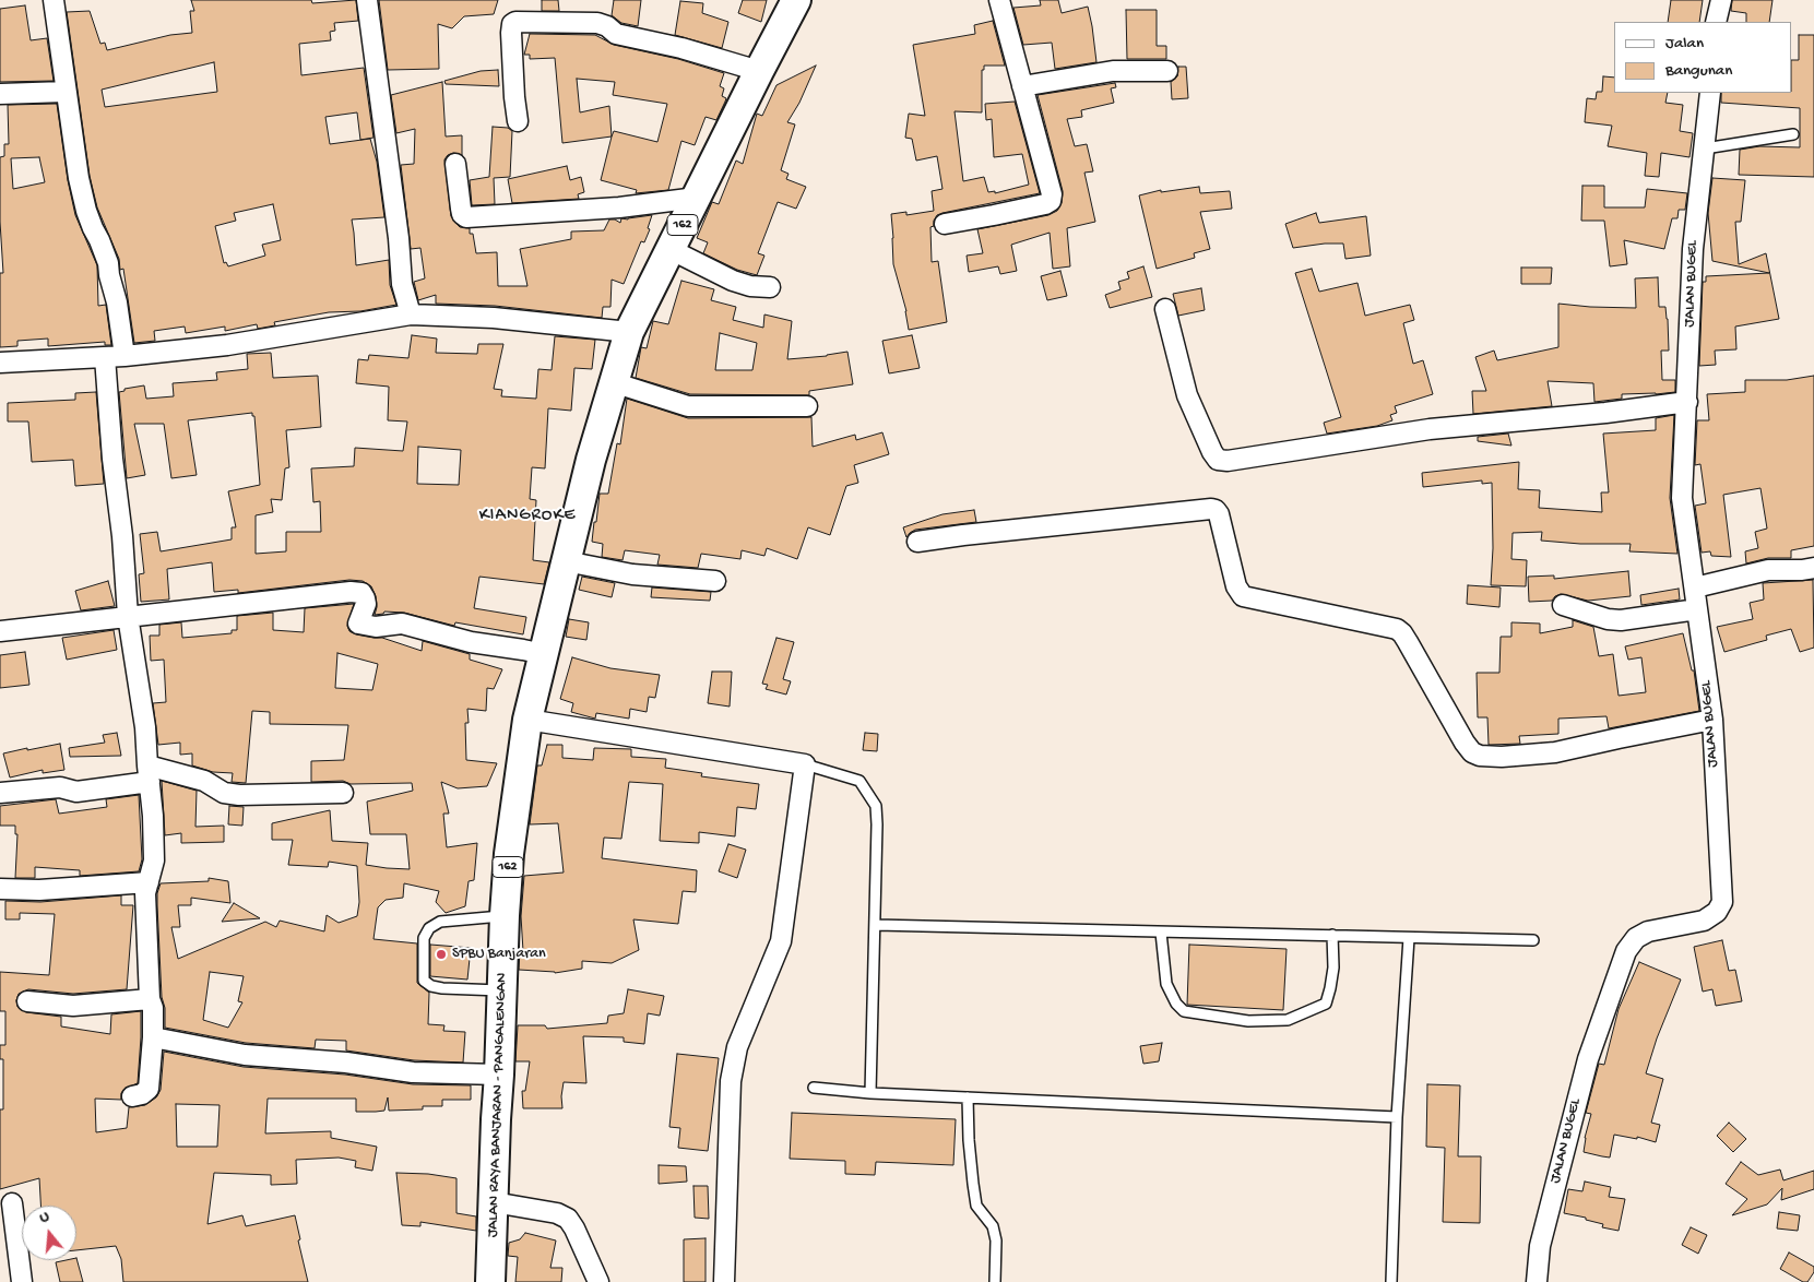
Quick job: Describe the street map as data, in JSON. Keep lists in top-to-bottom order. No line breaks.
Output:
{"streets":{"main road":["162","JALAN RAYA BANJARAN - PANGALENGAN"],"street":["JALAN BUGEL"]},"districts":["KIANGROKE"],"places":["SPBU Banjaran"],"legend":["Jalan","Bangunan"],"north":"top"}
